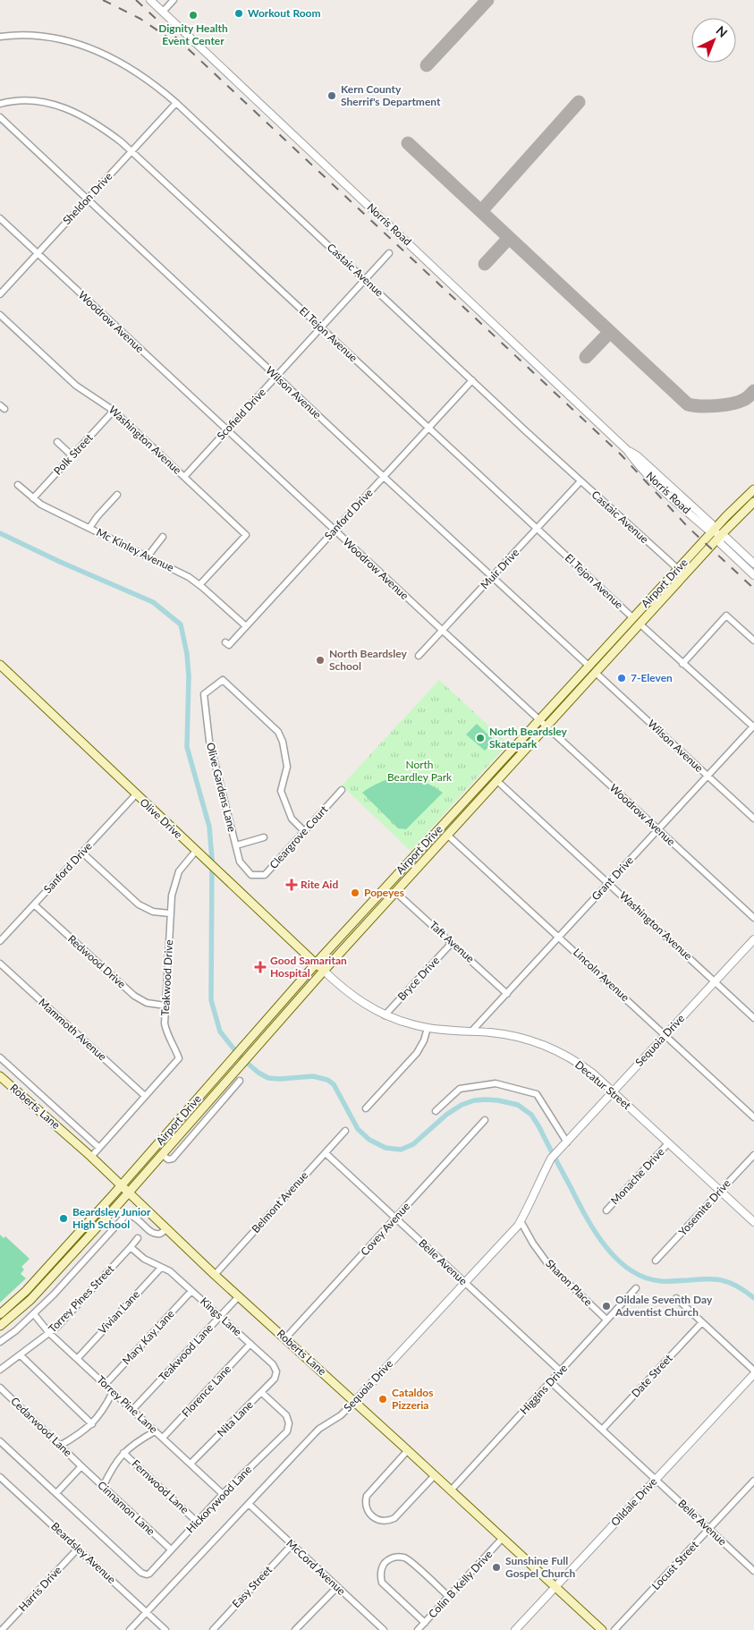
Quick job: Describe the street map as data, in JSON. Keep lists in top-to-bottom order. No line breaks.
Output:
{"streets":{"main road":["Airport Drive","Olive Drive","Roberts Lane"],"street":["Sheldon Drive","Norris Road","Castaic Avenue","Woodrow Avenue","El Tejon Avenue","Wilson Avenue","Scofield Drive","Washington Avenue","Polk Street","Sanford Drive","Mc Kinley Avenue","Muir Drive","Olive Gardens Lane","Cleargrove Court","Grant Drive","Taft Avenue","Redwood Drive","Lincoln Avenue","Teakwood Drive","Bryce Drive","Mammoth Avenue","Sequoia Drive","Decatur Street","Monache Drive","Belmont Avenue","Yosemite Drive","Covey Avenue","Belle Avenue","Sharon Place","Torrey Pines Street","Vivian Lane","Kings Lane","Mary Kay Lane","Teakwood Lane","Date Street","Higgins Drive","Florence Lane","Torrey Pine Lane","Nita Lane","Cedarwood Lane","Fernwood Lane","Hickorywood Lane","Oildale Drive","Cinnamon Lane","Beardsley Avenue","Locust Street","McCord Avenue","Colin B Kelly Drive","Easy Street","Harris Drive"]},"crossings":[["Sheldon Drive","Castaic Avenue"],["Sheldon Drive","Woodrow Avenue"],["Sheldon Drive","El Tejon Avenue"],["Sheldon Drive","Wilson Avenue"],["Norris Road","Airport Drive"],["Castaic Avenue","Scofield Drive"],["Castaic Avenue","Sanford Drive"],["Castaic Avenue","Muir Drive"],["Castaic Avenue","Airport Drive"],["Woodrow Avenue","Scofield Drive"],["Woodrow Avenue","Sanford Drive"],["Woodrow Avenue","Muir Drive"],["Woodrow Avenue","Airport Drive"],["Woodrow Avenue","Grant Drive"],["El Tejon Avenue","Scofield Drive"],["El Tejon Avenue","Sanford Drive"],["El Tejon Avenue","Muir Drive"],["El Tejon Avenue","Airport Drive"],["Wilson Avenue","Scofield Drive"],["Wilson Avenue","Sanford Drive"],["Wilson Avenue","Muir Drive"],["Wilson Avenue","Airport Drive"],["Wilson Avenue","Grant Drive"],["Scofield Drive","Washington Avenue"],["Washington Avenue","Polk Street"],["Washington Avenue","Mc Kinley Avenue"],["Washington Avenue","Airport Drive"],["Washington Avenue","Grant Drive"],["Washington Avenue","Sequoia Drive"],["Polk Street","Mc Kinley Avenue"],["Sanford Drive","Mc Kinley Avenue"],["Sanford Drive","Olive Drive"],["Sanford Drive","Redwood Drive"],["Airport Drive","Olive Drive"],["Airport Drive","Taft Avenue"],["Airport Drive","Lincoln Avenue"],["Airport Drive","Decatur Street"],["Airport Drive","Roberts Lane"],["Olive Gardens Lane","Cleargrove Court"],["Olive Drive","Teakwood Drive"],["Olive Drive","Decatur Street"],["Grant Drive","Taft Avenue"],["Grant Drive","Lincoln Avenue"],["Grant Drive","Decatur Street"],["Taft Avenue","Bryce Drive"],["Redwood Drive","Teakwood Drive"],["Lincoln Avenue","Sequoia Drive"],["Teakwood Drive","Mammoth Avenue"],["Teakwood Drive","Roberts Lane"],["Bryce Drive","Decatur Street"],["Sequoia Drive","Decatur Street"],["Sequoia Drive","Roberts Lane"],["Sequoia Drive","Belle Avenue"],["Sequoia Drive","Sharon Place"],["Sequoia Drive","Beardsley Avenue"],["Sequoia Drive","McCord Avenue"],["Decatur Street","Monache Drive"],["Decatur Street","Yosemite Drive"],["Roberts Lane","Belmont Avenue"],["Roberts Lane","Covey Avenue"],["Roberts Lane","Teakwood Lane"],["Roberts Lane","Higgins Drive"],["Roberts Lane","Oildale Drive"],["Roberts Lane","Colin B Kelly Drive"],["Belmont Avenue","Belle Avenue"],["Covey Avenue","Belle Avenue"],["Belle Avenue","Date Street"],["Belle Avenue","Higgins Drive"],["Belle Avenue","Oildale Drive"],["Belle Avenue","Locust Street"],["Sharon Place","Higgins Drive"],["Torrey Pines Street","Torrey Pine Lane"],["Vivian Lane","Kings Lane"],["Vivian Lane","Torrey Pine Lane"],["Kings Lane","Mary Kay Lane"],["Kings Lane","Teakwood Lane"],["Kings Lane","Florence Lane"],["Kings Lane","Nita Lane"],["Mary Kay Lane","Torrey Pine Lane"],["Teakwood Lane","Torrey Pine Lane"],["Florence Lane","Torrey Pine Lane"],["Torrey Pine Lane","Nita Lane"],["Torrey Pine Lane","Hickorywood Lane"],["Nita Lane","Hickorywood Lane"],["Cedarwood Lane","Cinnamon Lane"],["Fernwood Lane","Hickorywood Lane"],["Hickorywood Lane","Cinnamon Lane"],["Beardsley Avenue","Harris Drive"],["McCord Avenue","Easy Street"]],"parks":["North Beardley Park"],"places":{"other":["Workout Room","Dignity Health Event Center","Kern County Sherrif's Department","North Beardsley School","7-Eleven","North Beardsley Skatepark","Popeyes","Beardsley Junior High School","Oildale Seventh Day Adventist Church","Cataldos Pizzeria","Sunshine Full Gospel Church"],"health":["Rite Aid","Good Samaritan Hospital"]},"north":"top right"}
